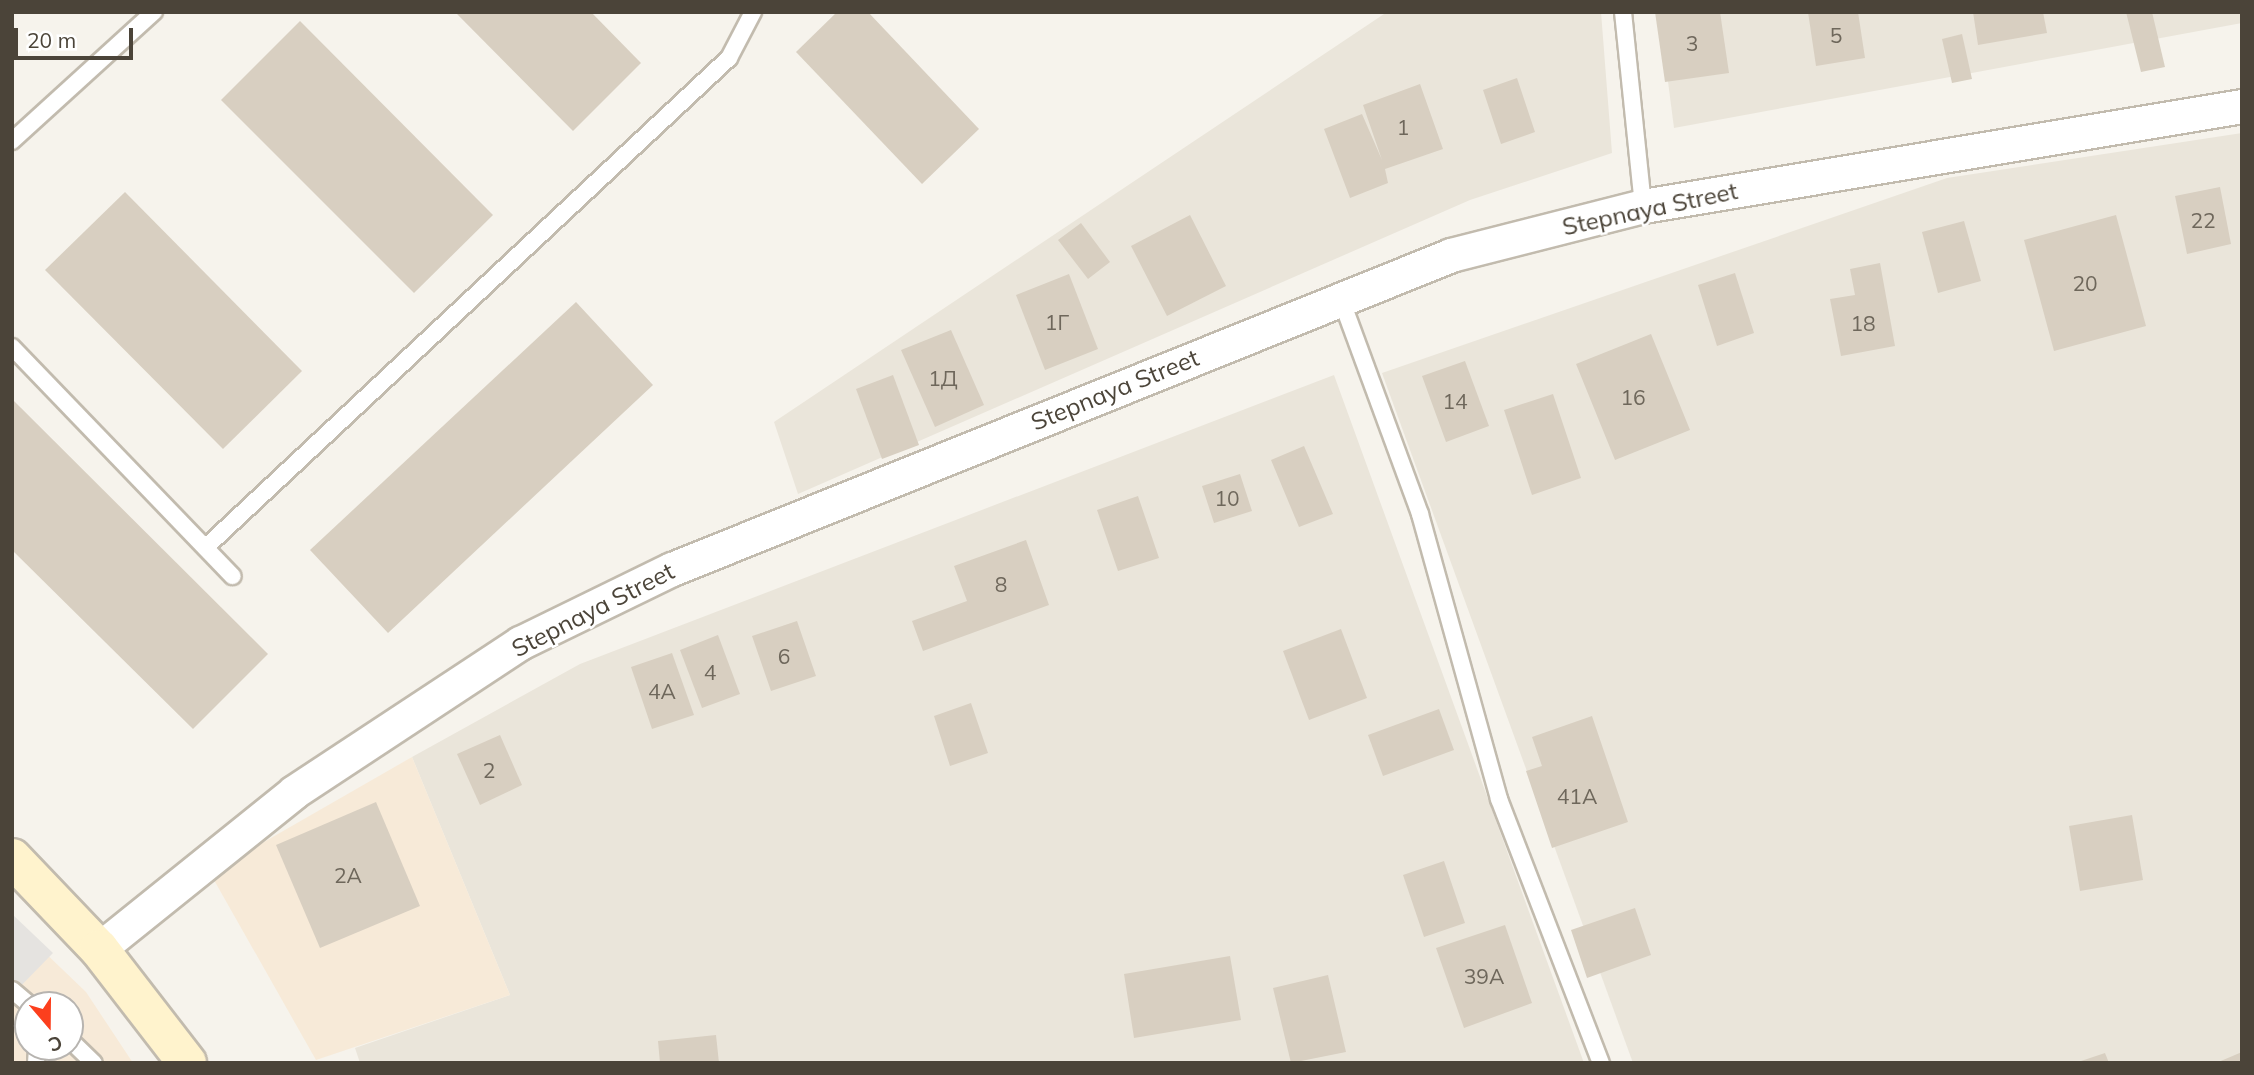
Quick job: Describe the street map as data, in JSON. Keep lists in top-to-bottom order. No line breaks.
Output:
{"streets":{"street":["Stepnaya Street"]},"house_numbers":["5","3","1","22","20","1Г","18","1Д","16","14","10","8","6","4","4А","2","41А","2А","39А"],"scale_bar":"20 m","north":"bottom"}
